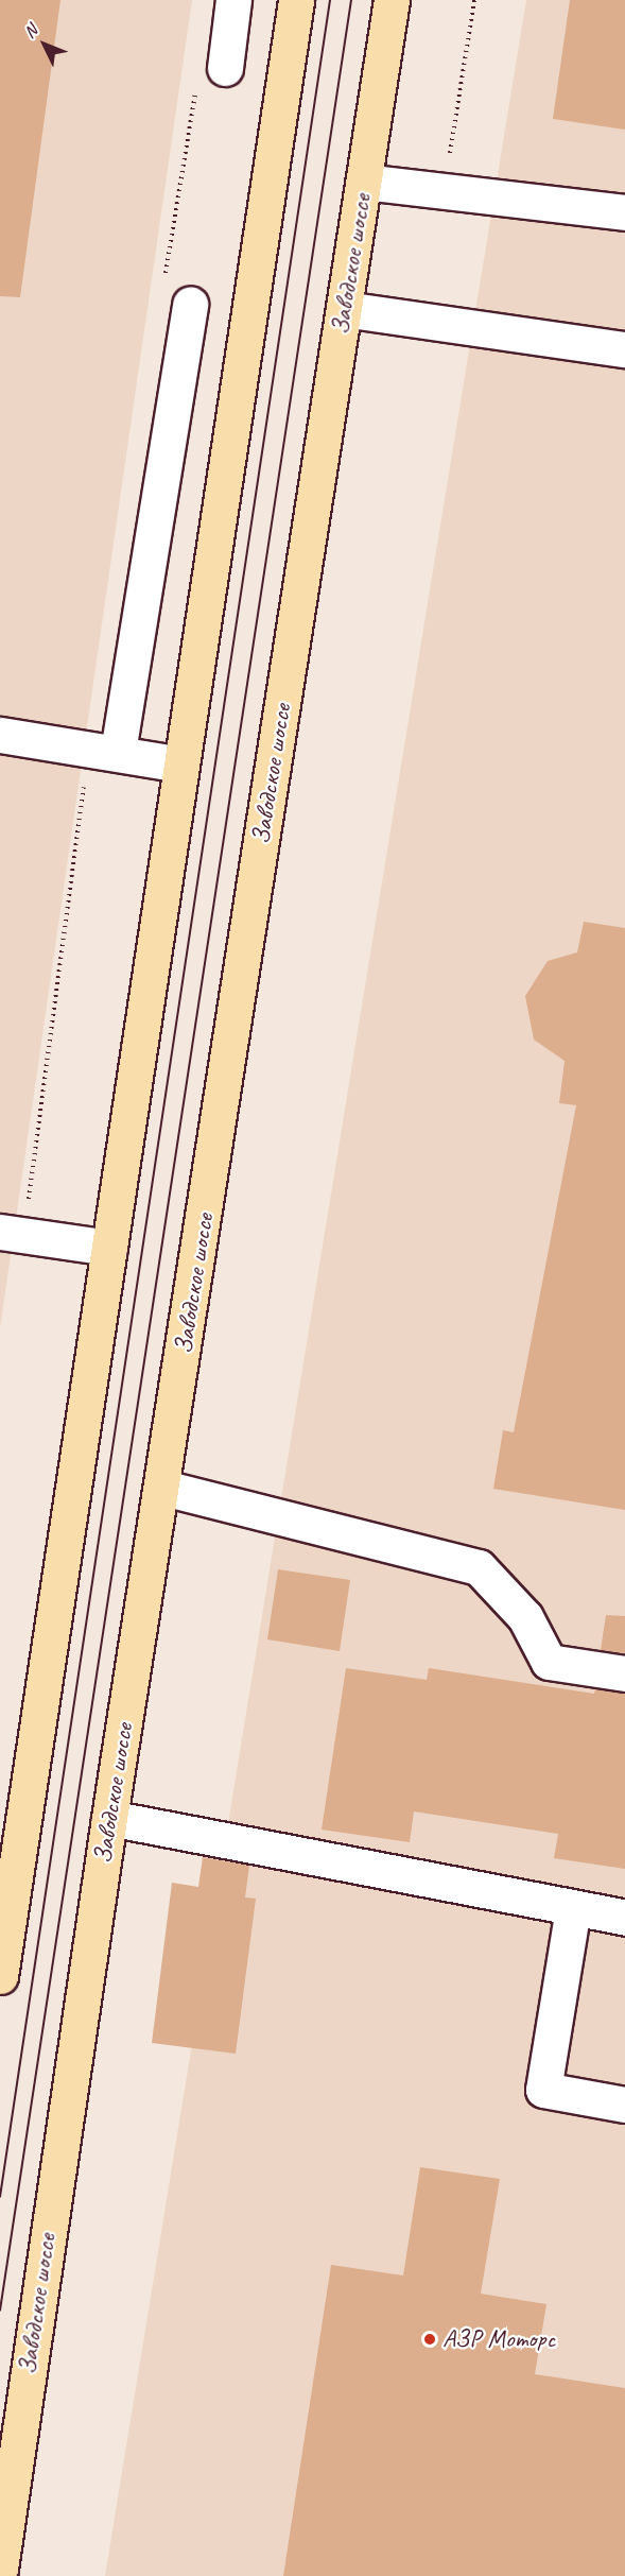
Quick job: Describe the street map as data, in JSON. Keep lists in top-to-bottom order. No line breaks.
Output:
{"streets":{"main road":["Заводское шоссе"]},"places":["АЗР Моторс"],"north":"top left"}
